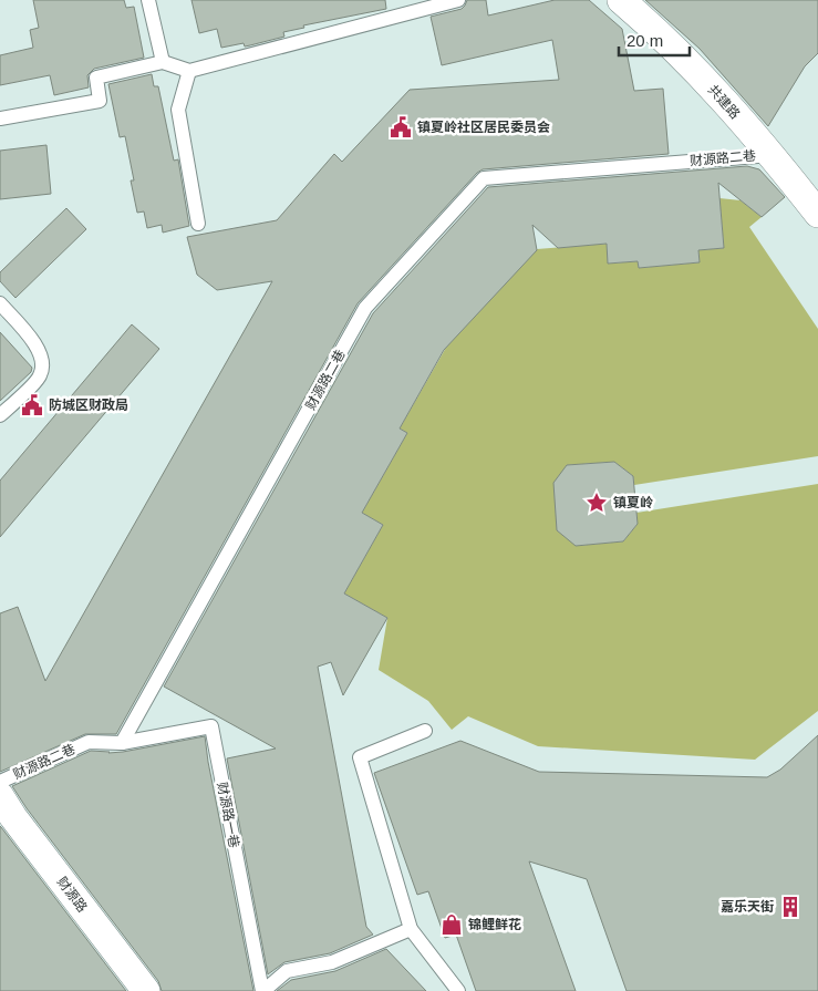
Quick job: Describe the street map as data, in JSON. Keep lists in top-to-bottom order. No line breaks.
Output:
{"streets":{"street":["共建路","财源路"],"lane":["财源路二巷","财源路一巷"]},"crossings":[["共建路","财源路二巷"],["财源路二巷","财源路一巷"]],"places":{"public building":["镇夏岭社区居民委员会","防城区财政局"],"place":["镇夏岭"],"building":["嘉乐天街"],"shop":["锦鲤鲜花"]},"scale_bar":"20 m"}
